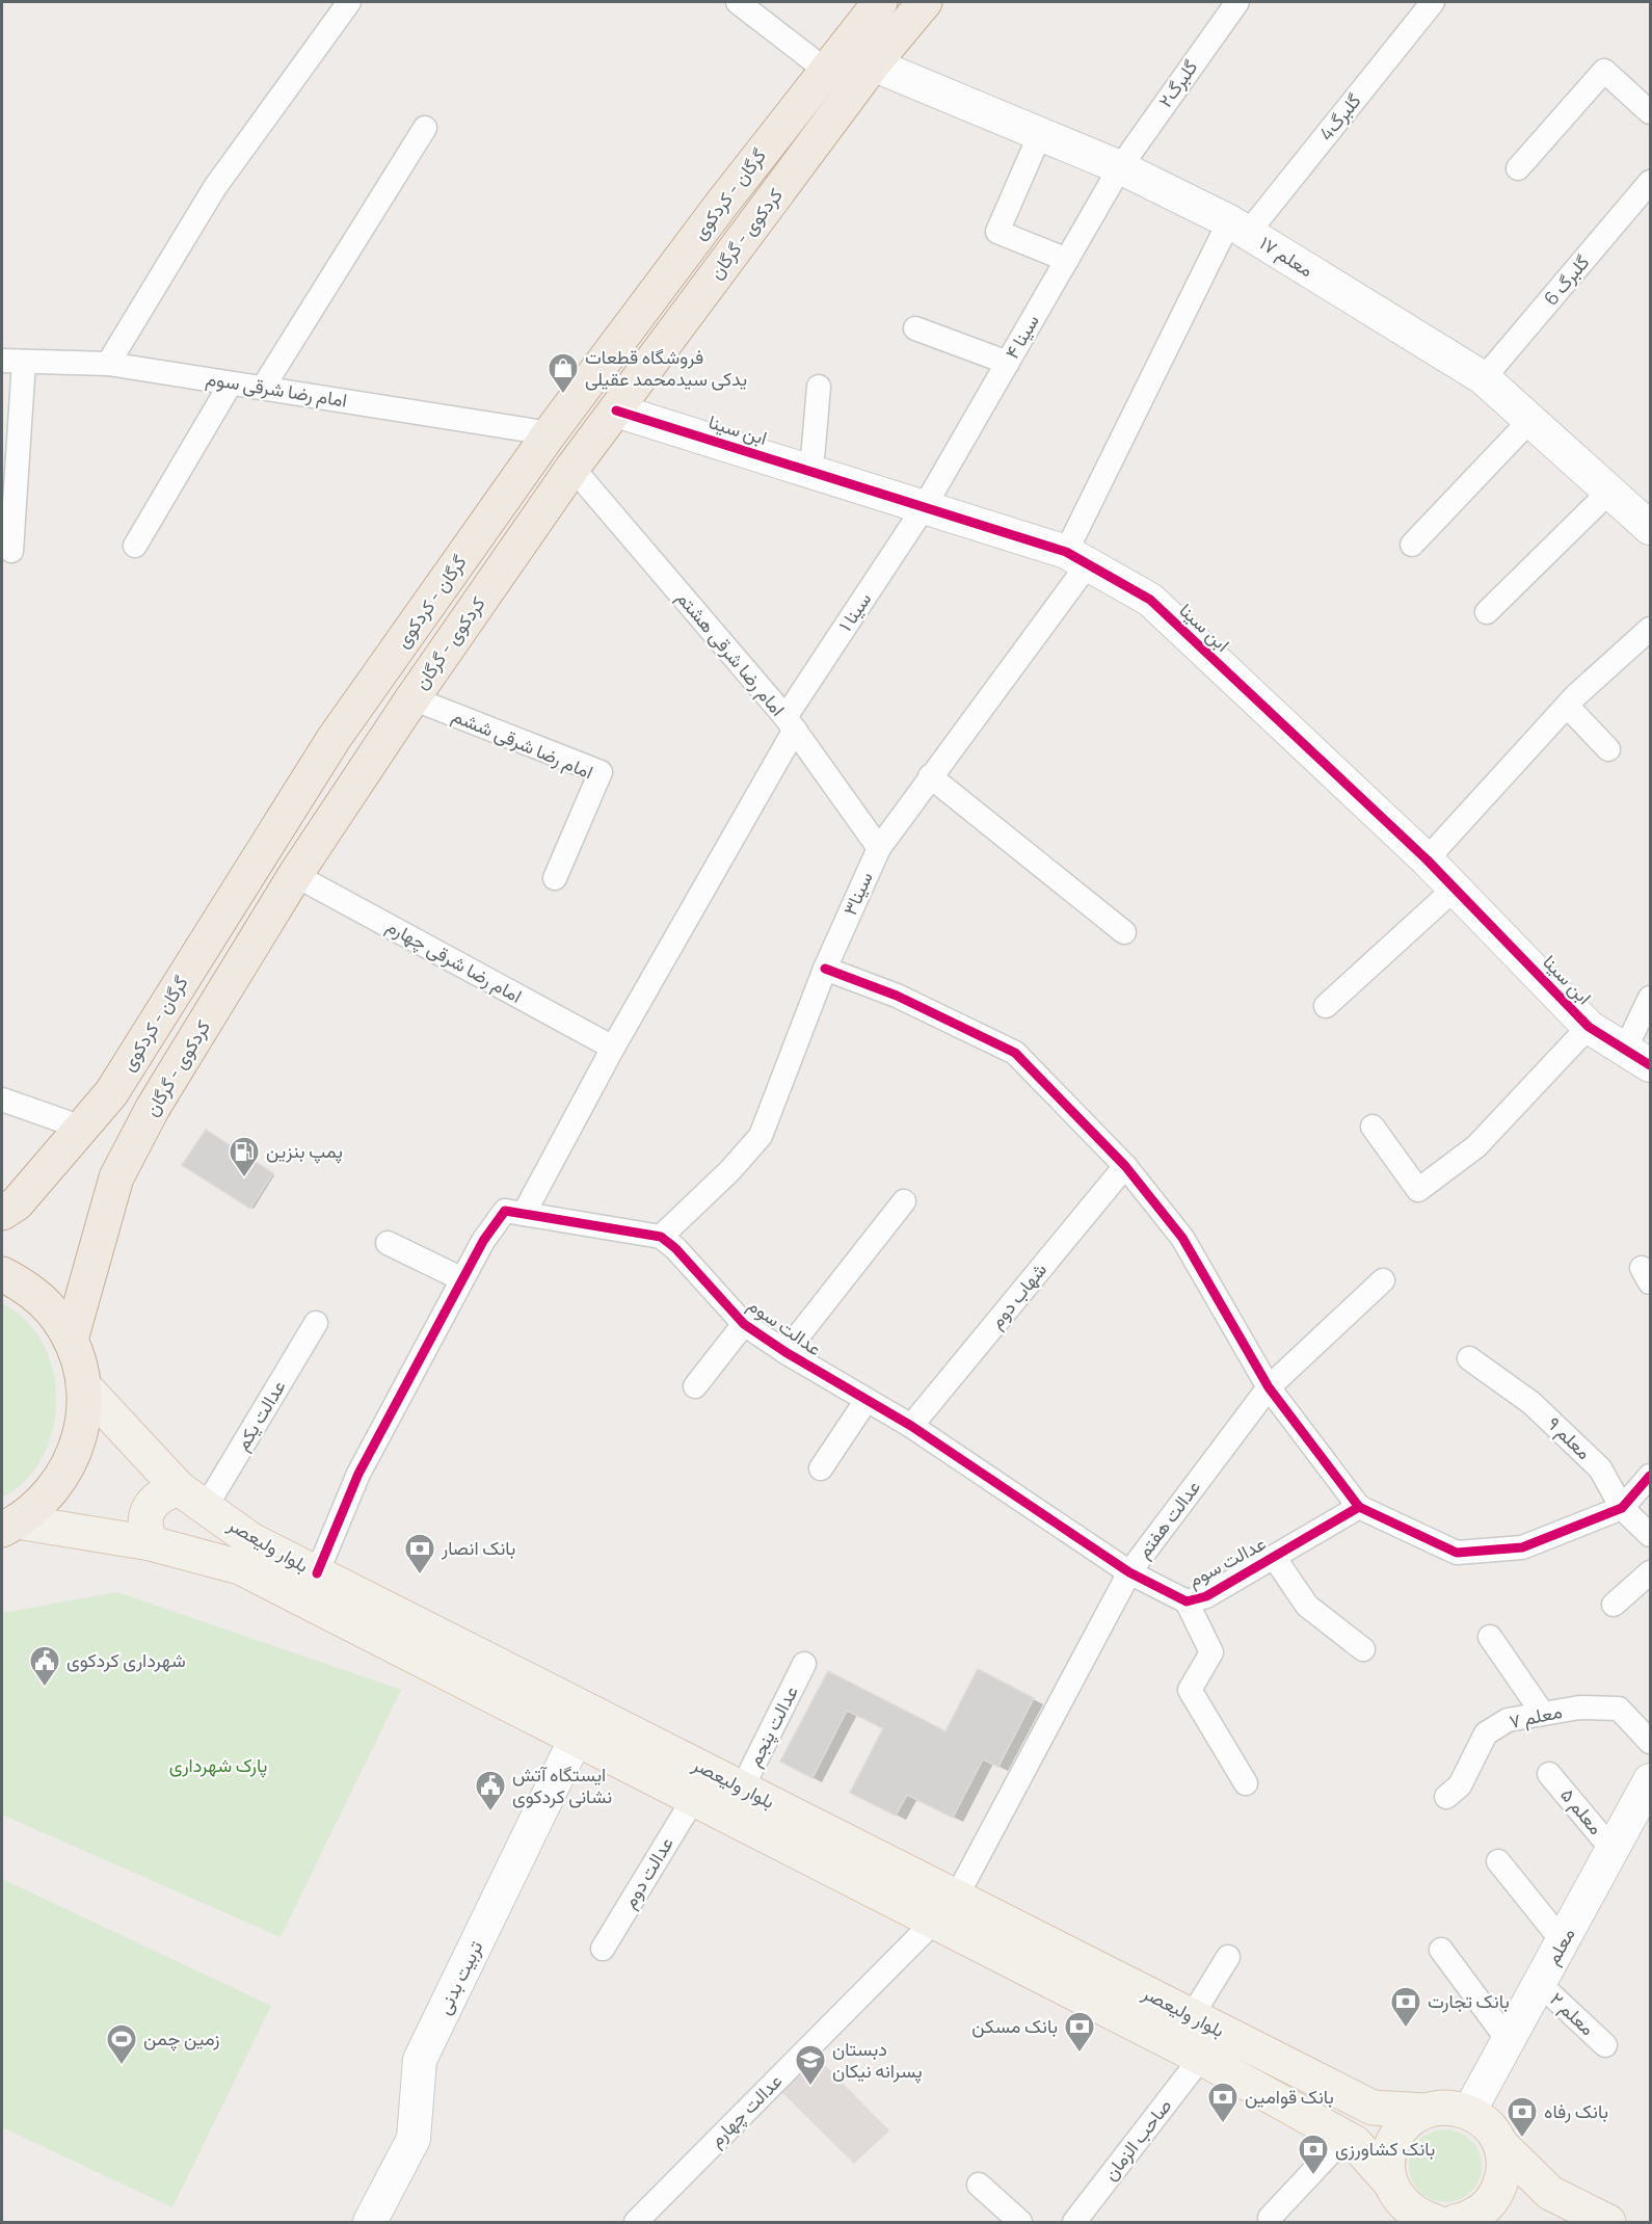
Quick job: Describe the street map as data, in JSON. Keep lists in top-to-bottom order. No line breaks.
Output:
{"streets":{"highway":["گرگان - کردکوی","کردکوی - گرگان"],"main road":["بلوار ولیعصر"],"street":["گلبرگ۲","گلبرگ4","معلم ۱۷","گلبرگ 6","سینا ۴","امام رضا شرقی سوم","ابن سینا","سینا ۱","امام رضا شرقی هشتم","امام رضا شرقی ششم","سینا۳","امام رضا شرقی چهارم","شهاب دوم","عدالت سوم","عدالت یکم","معلم ۹","عدالت هفتم","معلم ۷","عدالت پنجم","معلم ۵","عدالت دوم","معلم","تربیت بدنی","معلم ۲","عدالت چهارم","صاحب الزمان"]},"crossings":[["گلبرگ۲","معلم ۱۷"],["گلبرگ۲","سینا ۴"],["گلبرگ4","معلم ۱۷"],["گلبرگ4","ابن سینا"],["گلبرگ4","سینا۳"],["گرگان - کردکوی","امام رضا شرقی سوم"],["کردکوی - گرگان","معلم ۱۷"],["کردکوی - گرگان","ابن سینا"],["کردکوی - گرگان","امام رضا شرقی هشتم"],["کردکوی - گرگان","امام رضا شرقی ششم"],["کردکوی - گرگان","امام رضا شرقی چهارم"],["معلم ۱۷","گلبرگ 6"],["معلم ۱۷","سینا ۴"],["سینا ۴","ابن سینا"],["سینا ۴","سینا ۱"],["ابن سینا","سینا ۱"],["ابن سینا","سینا۳"],["سینا ۱","امام رضا شرقی هشتم"],["سینا ۱","امام رضا شرقی چهارم"],["امام رضا شرقی هشتم","سینا۳"],["سینا۳","عدالت سوم"],["شهاب دوم","عدالت سوم"],["عدالت سوم","عدالت هفتم"],["عدالت یکم","بلوار ولیعصر"],["عدالت هفتم","بلوار ولیعصر"],["عدالت هفتم","عدالت چهارم"],["بلوار ولیعصر","عدالت پنجم"],["بلوار ولیعصر","عدالت دوم"],["بلوار ولیعصر","معلم"],["بلوار ولیعصر","تربیت بدنی"],["بلوار ولیعصر","عدالت چهارم"],["بلوار ولیعصر","صاحب الزمان"],["معلم ۵","معلم"],["معلم","معلم ۲"]],"parks":["پارک شهرداری"],"places":{"shop":["فروشگاه قطعات یدکی سیدمحمد عقیلی"],"fuel station":["پمپ بنزین"],"bank":["بانک انصار","بانک تجارت","بانک مسکن","بانک قوامین","بانک رفاه","بانک کشاورزی"],"public building":["شهرداری کردکوی","ایستگاه آتش نشانی کردکوی"],"sports":["زمین چمن"],"school or university":["دبستان پسرانه نیکان"]}}
